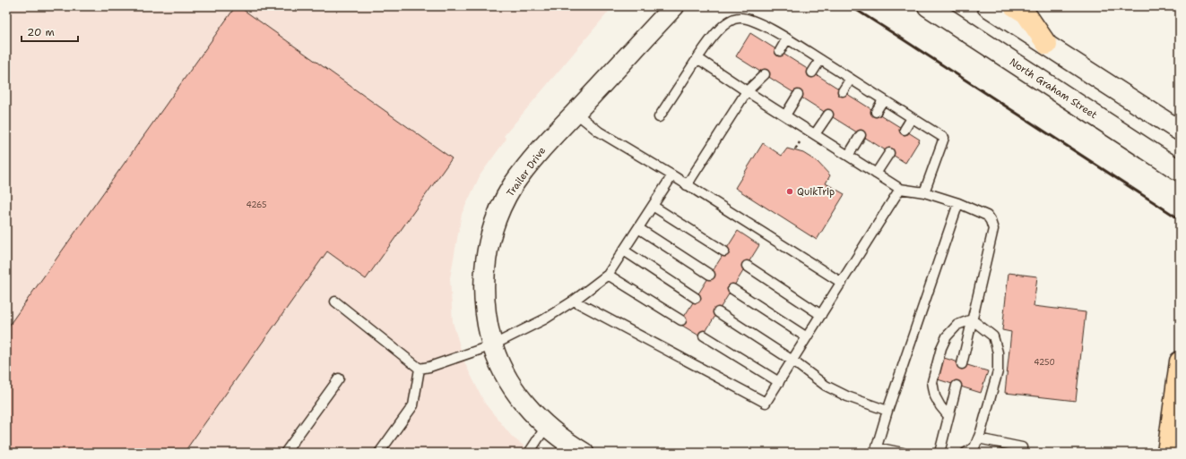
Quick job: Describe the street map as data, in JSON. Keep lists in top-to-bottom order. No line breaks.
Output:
{"streets":{"street":["North Graham Street","Trailer Drive"]},"places":["QuikTrip"],"house_numbers":["4265","4250"],"scale_bar":"20 m"}
